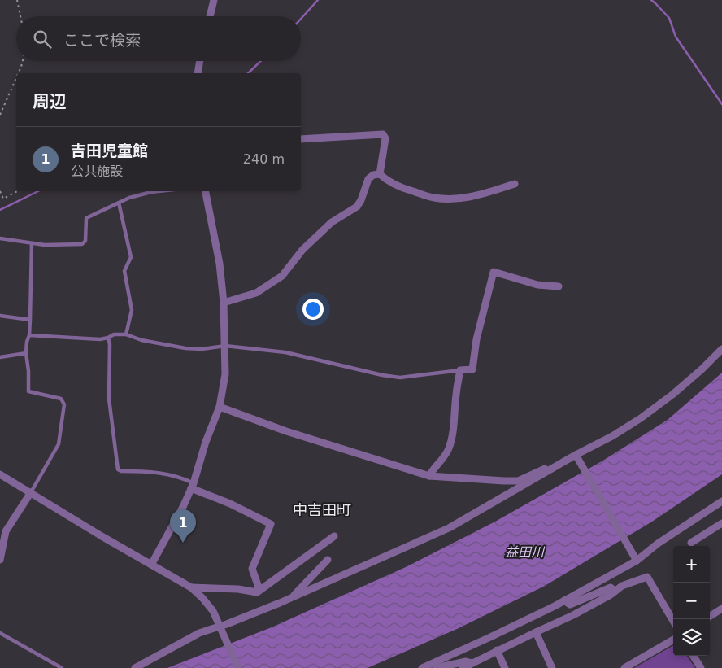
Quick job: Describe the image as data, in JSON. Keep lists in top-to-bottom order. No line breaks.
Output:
{"districts":["中吉田町"],"water":["益田川"],"page":{"search":"ここで検索","heading":"周辺","list":[{"mark":"1","name":"吉田児童館","note":"公共施設","value":"240 m"}],"pins":"1","map_buttons":["+","−"]}}
